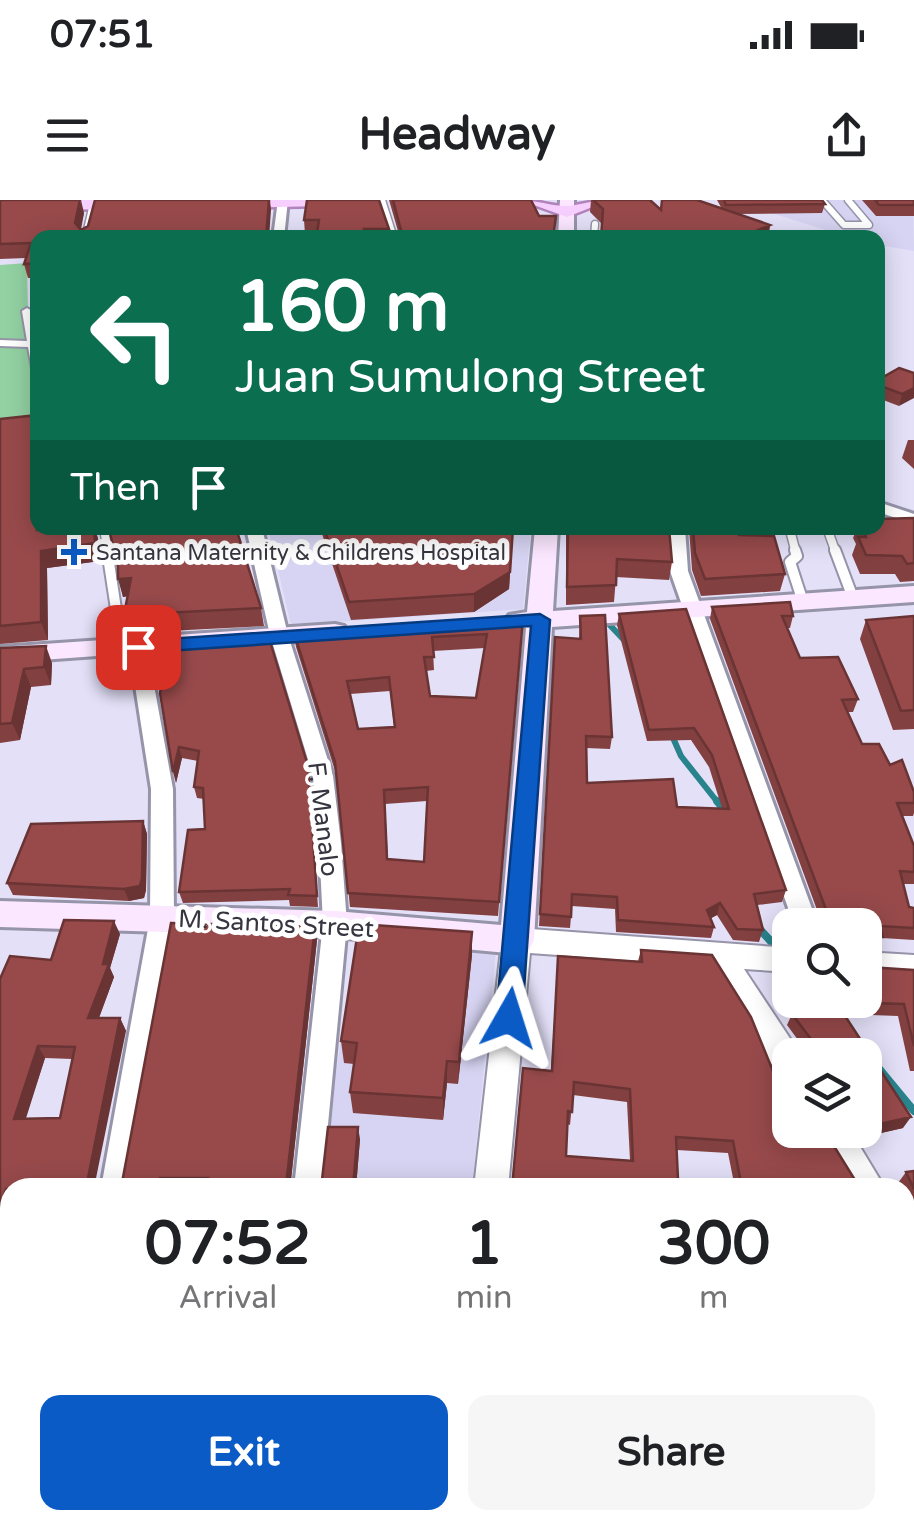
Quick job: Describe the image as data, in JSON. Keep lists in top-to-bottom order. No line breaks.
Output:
{"streets":{"main road":["M. Santos Street"],"street":["F. Manalo"]},"crossings":[["F. Manalo","M. Santos Street"]],"places":{"health":["Santana Maternity & Childrens Hospital"]},"page":{"status":"07:51","header":"Headway","turn":["160 m","Juan Sumulong Street"],"then":"Then","eta":["07:52","Arrival","1","min","300","m"],"buttons":["Exit","Share"]}}
